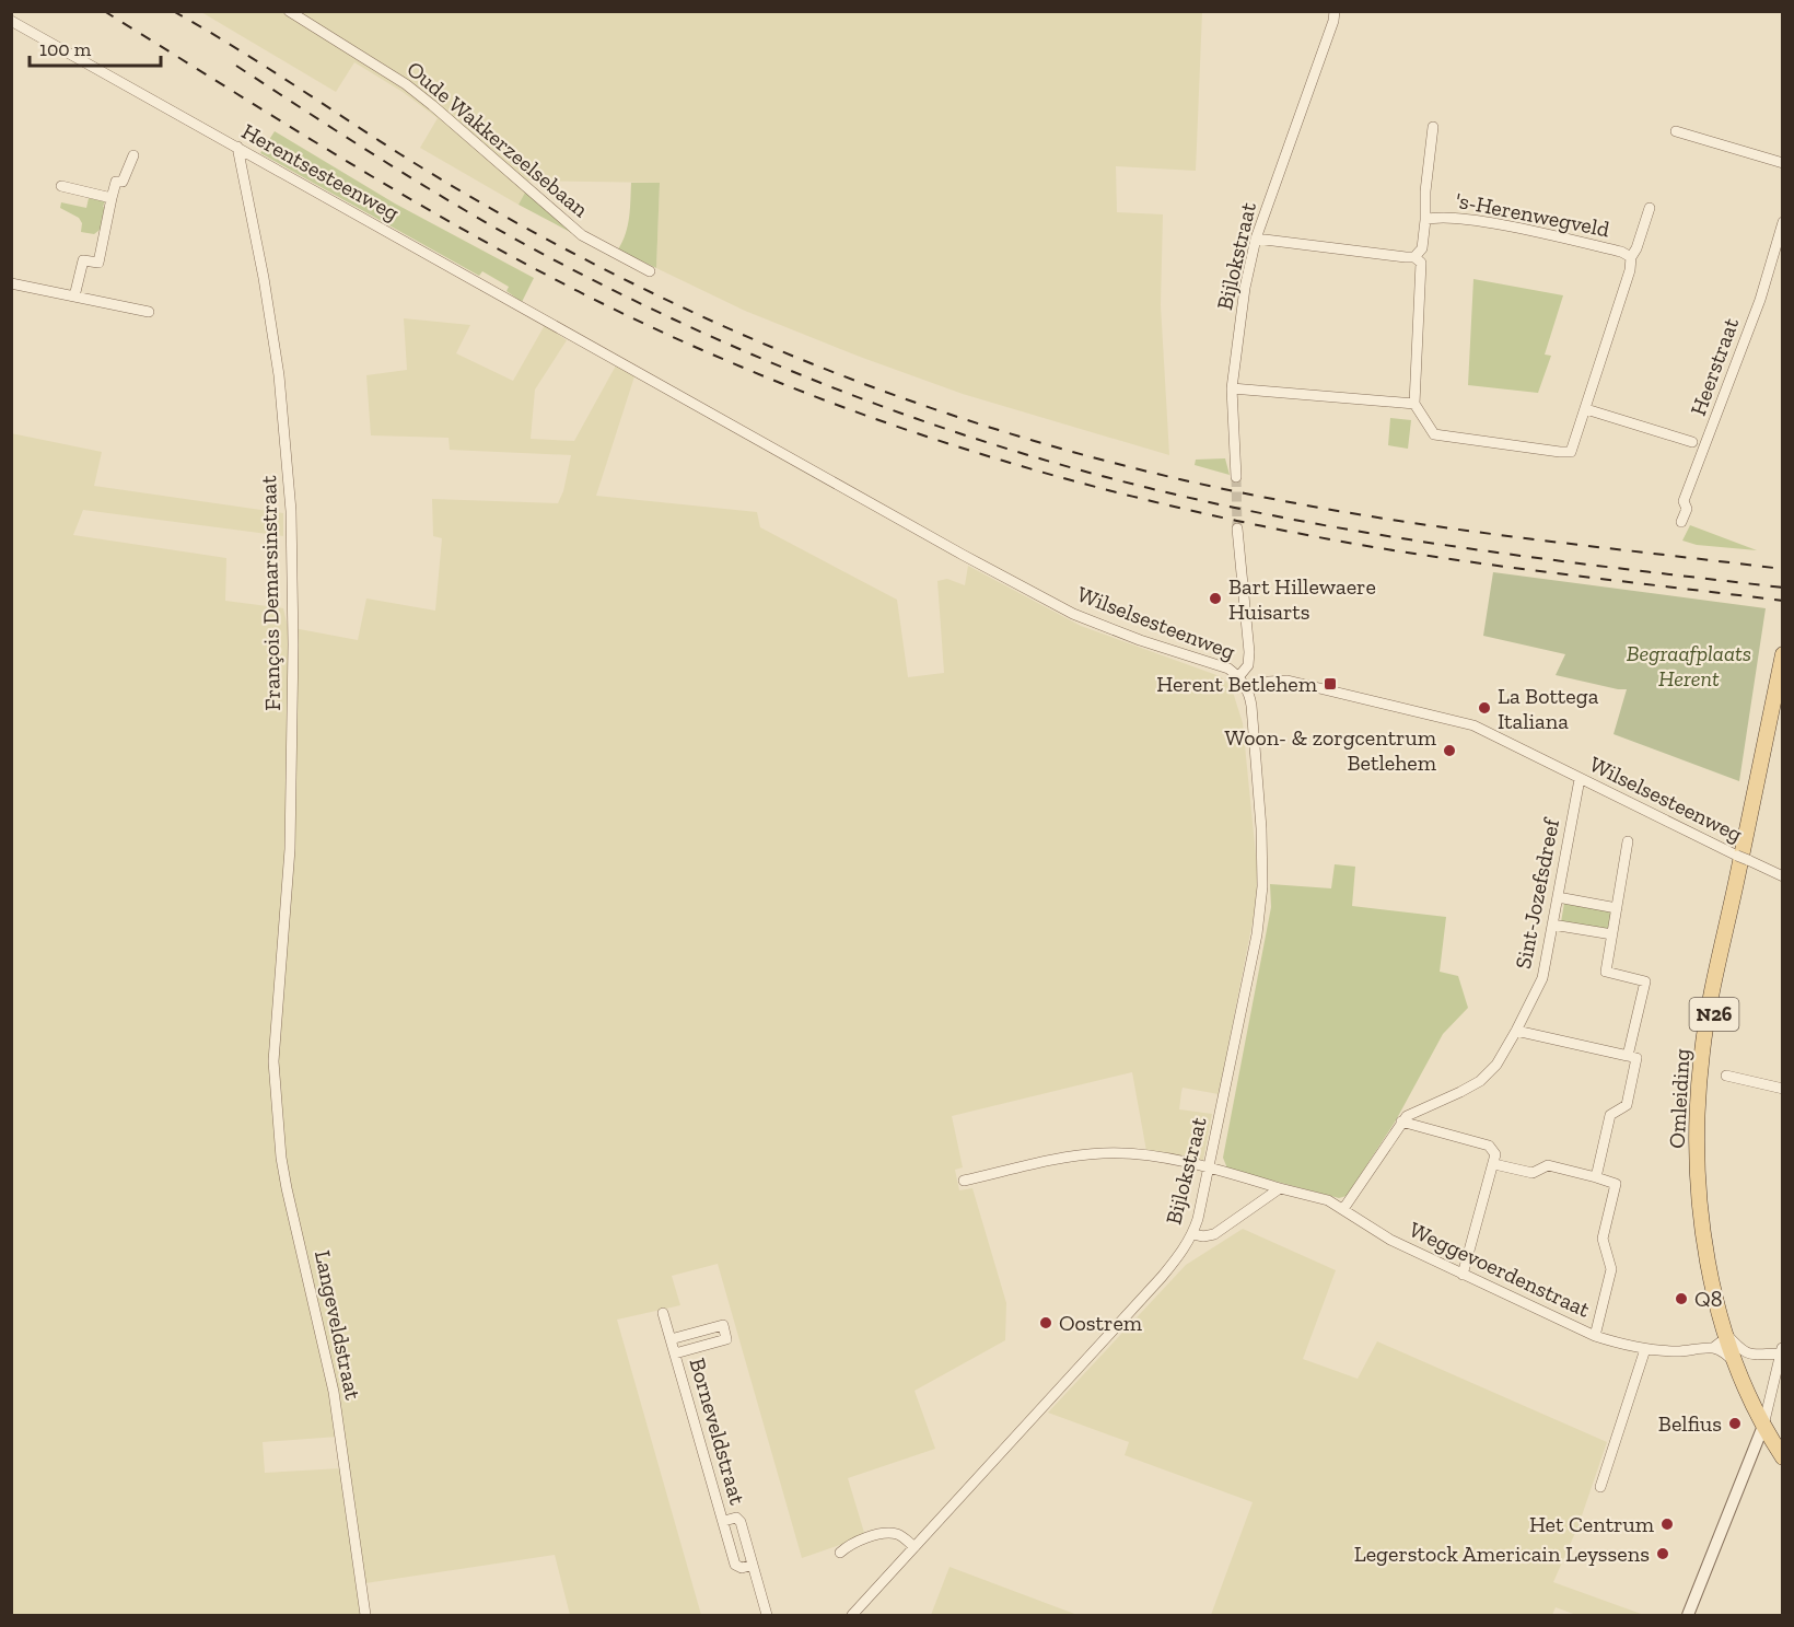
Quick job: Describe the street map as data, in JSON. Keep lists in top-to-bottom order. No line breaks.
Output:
{"streets":{"main road":["N26","Omleiding"],"street":["Oude Wakkerzeelsebaan","Herentsesteenweg","'s-Herenwegveld","Bijlokstraat","Heerstraat","François Demarsinstraat","Wilselsesteenweg","Sint-Jozefsdreef","Weggevoerdenstraat","Langeveldstraat","Borneveldstraat"]},"crossings":[["Herentsesteenweg","François Demarsinstraat"],["Herentsesteenweg","Wilselsesteenweg"],["Bijlokstraat","Wilselsesteenweg"],["Bijlokstraat","Weggevoerdenstraat"],["François Demarsinstraat","Langeveldstraat"],["Wilselsesteenweg","Sint-Jozefsdreef"],["Sint-Jozefsdreef","Weggevoerdenstraat"]],"parks":["Begraafplaats Herent"],"places":{"other":["Bart Hillewaere Huisarts","La Bottega Italiana","Woon- & zorgcentrum Betlehem","Q8","Oostrem","Belfius","Het Centrum","Legerstock Americain Leyssens"],"transit":["Herent Betlehem"]},"scale_bar":"100 m"}
